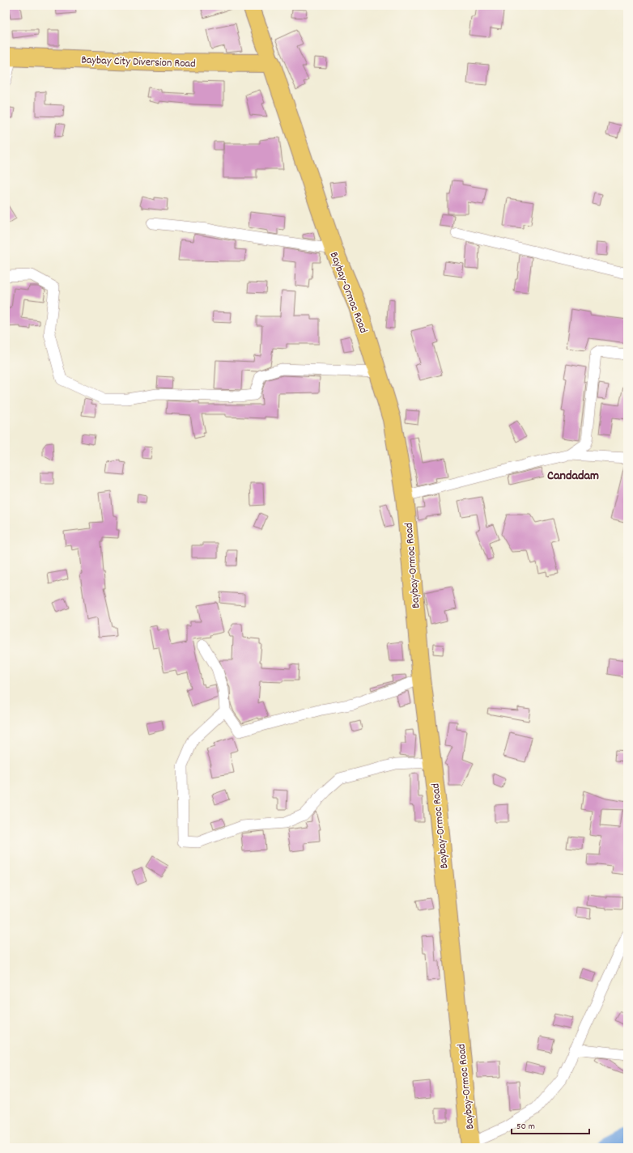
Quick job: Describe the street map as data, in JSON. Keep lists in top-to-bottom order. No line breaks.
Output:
{"streets":{"highway":["Baybay City Diversion Road","Baybay-Ormoc Road"]},"crossings":[["Baybay City Diversion Road","Baybay-Ormoc Road"]],"districts":["Candadam"],"scale_bar":"50 m"}
